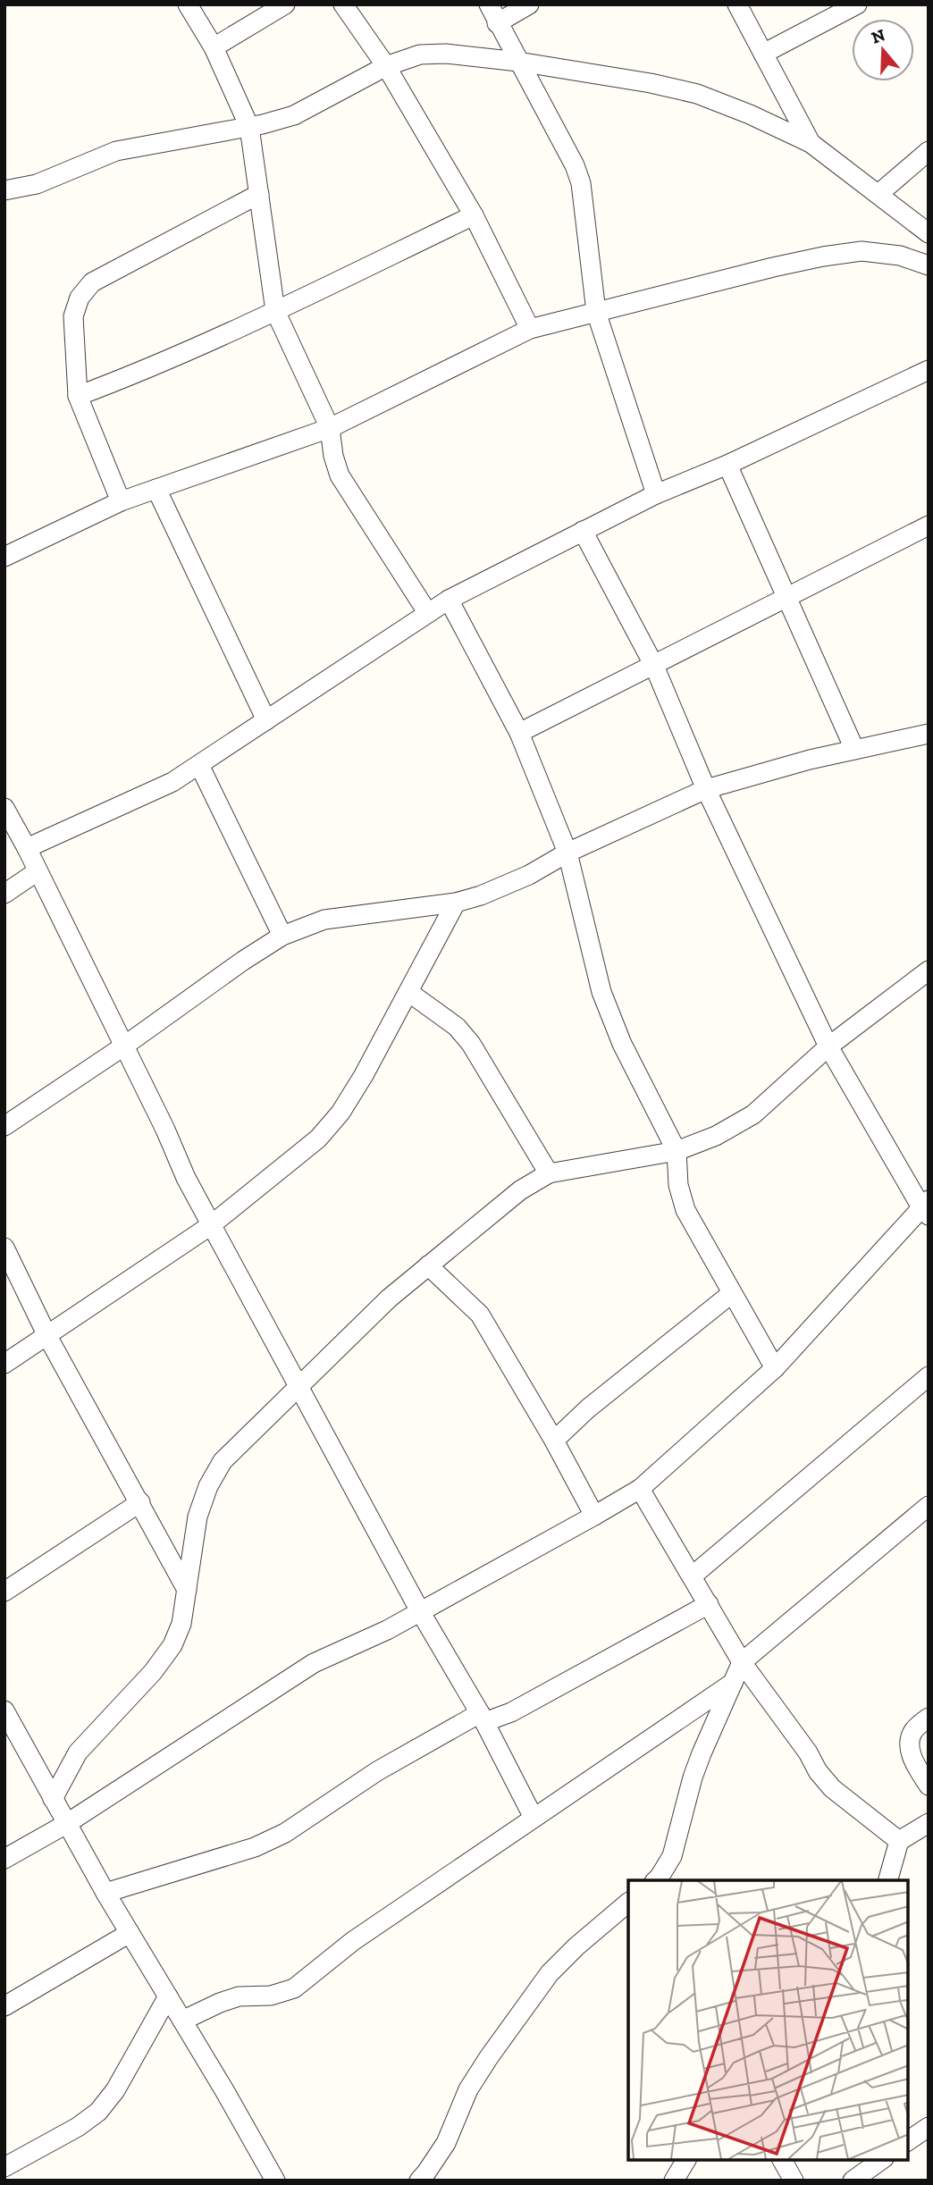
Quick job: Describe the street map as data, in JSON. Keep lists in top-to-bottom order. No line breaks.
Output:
{"north":"top"}
